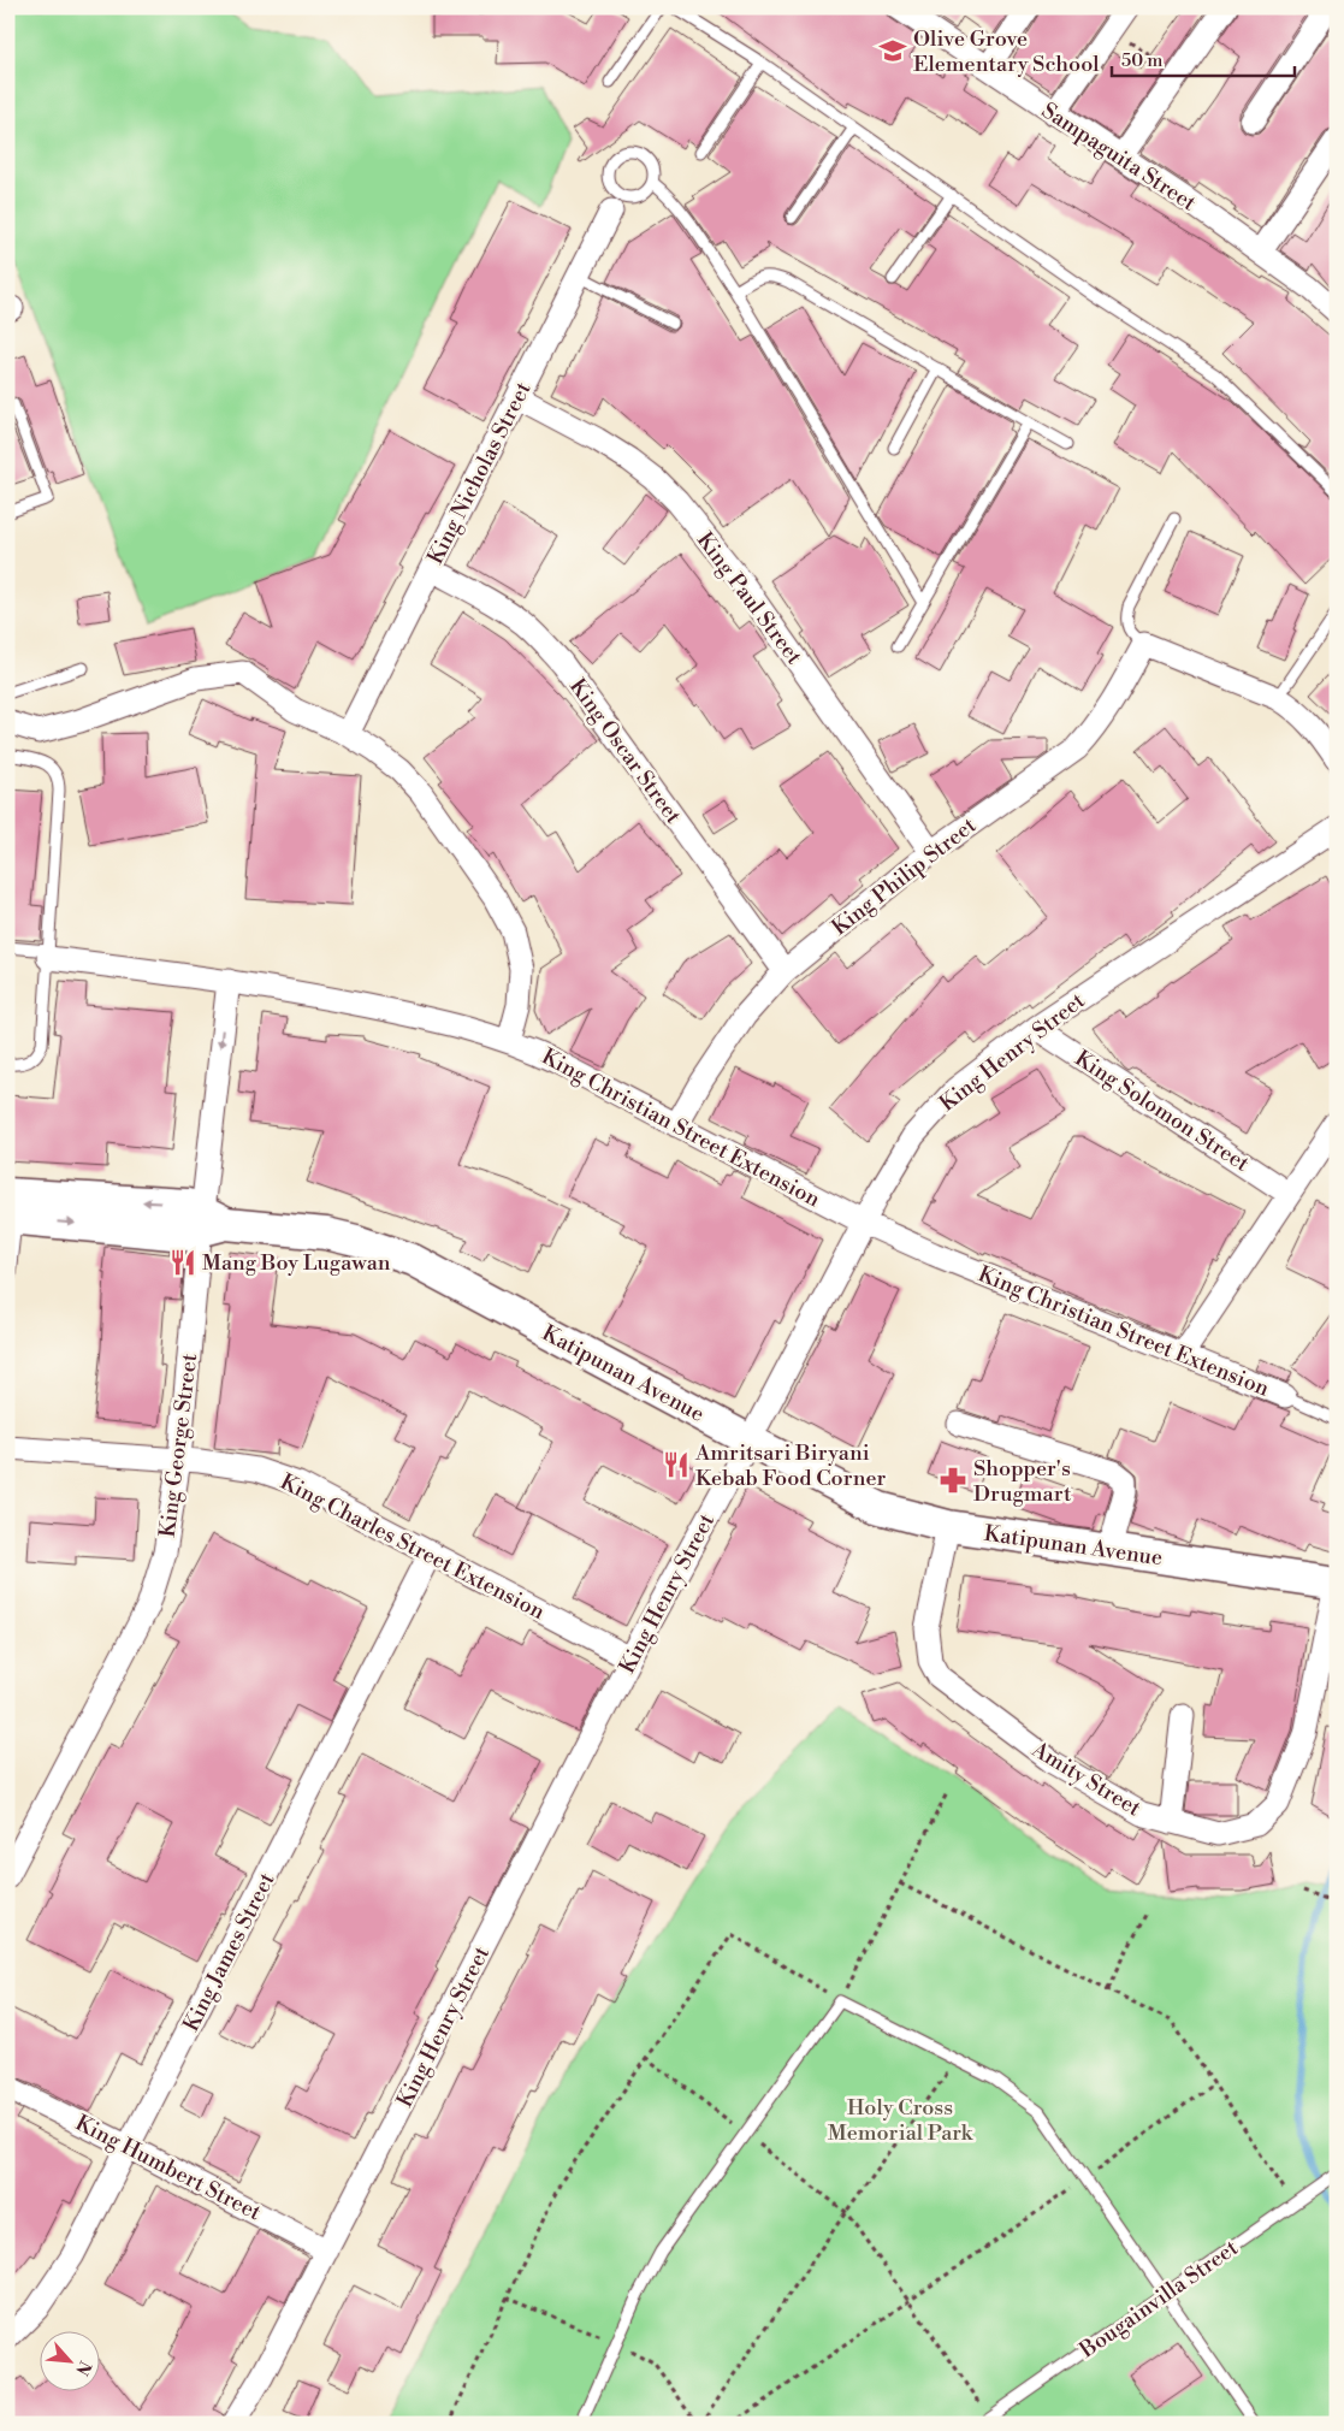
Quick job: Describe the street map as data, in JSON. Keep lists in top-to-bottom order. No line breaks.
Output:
{"streets":{"main road":["Katipunan Avenue"],"street":["Sampaguita Street","King Nicholas Street","King Paul Street","King Oscar Street","King Philip Street","King Henry Street","King Solomon Street","King Christian Street Extension","King George Street","King Charles Street Extension","Amity Street","King James Street","King Humbert Street"],"lane":["Bougainvilla Street"]},"crossings":[["King Nicholas Street","King Paul Street"],["King Nicholas Street","King Oscar Street"],["King Paul Street","King Philip Street"],["King Oscar Street","King Philip Street"],["King Philip Street","King Christian Street Extension"],["King Henry Street","King Solomon Street"],["King Henry Street","King Christian Street Extension"],["King Henry Street","Katipunan Avenue"],["King Henry Street","King Charles Street Extension"],["King Henry Street","King Humbert Street"],["King Christian Street Extension","King George Street"],["Katipunan Avenue","King George Street"],["Katipunan Avenue","Amity Street"],["King George Street","King Charles Street Extension"],["King Charles Street Extension","King James Street"],["King James Street","King Humbert Street"]],"parks":["Holy Cross Memorial Park"],"places":{"school or university":["Olive Grove Elementary School"],"restaurant":["Mang Boy Lugawan","Amritsari Biryani Kebab Food Corner"],"pharmacy":["Shopper's Drugmart"]},"scale_bar":"50 m","north":"bottom right"}
